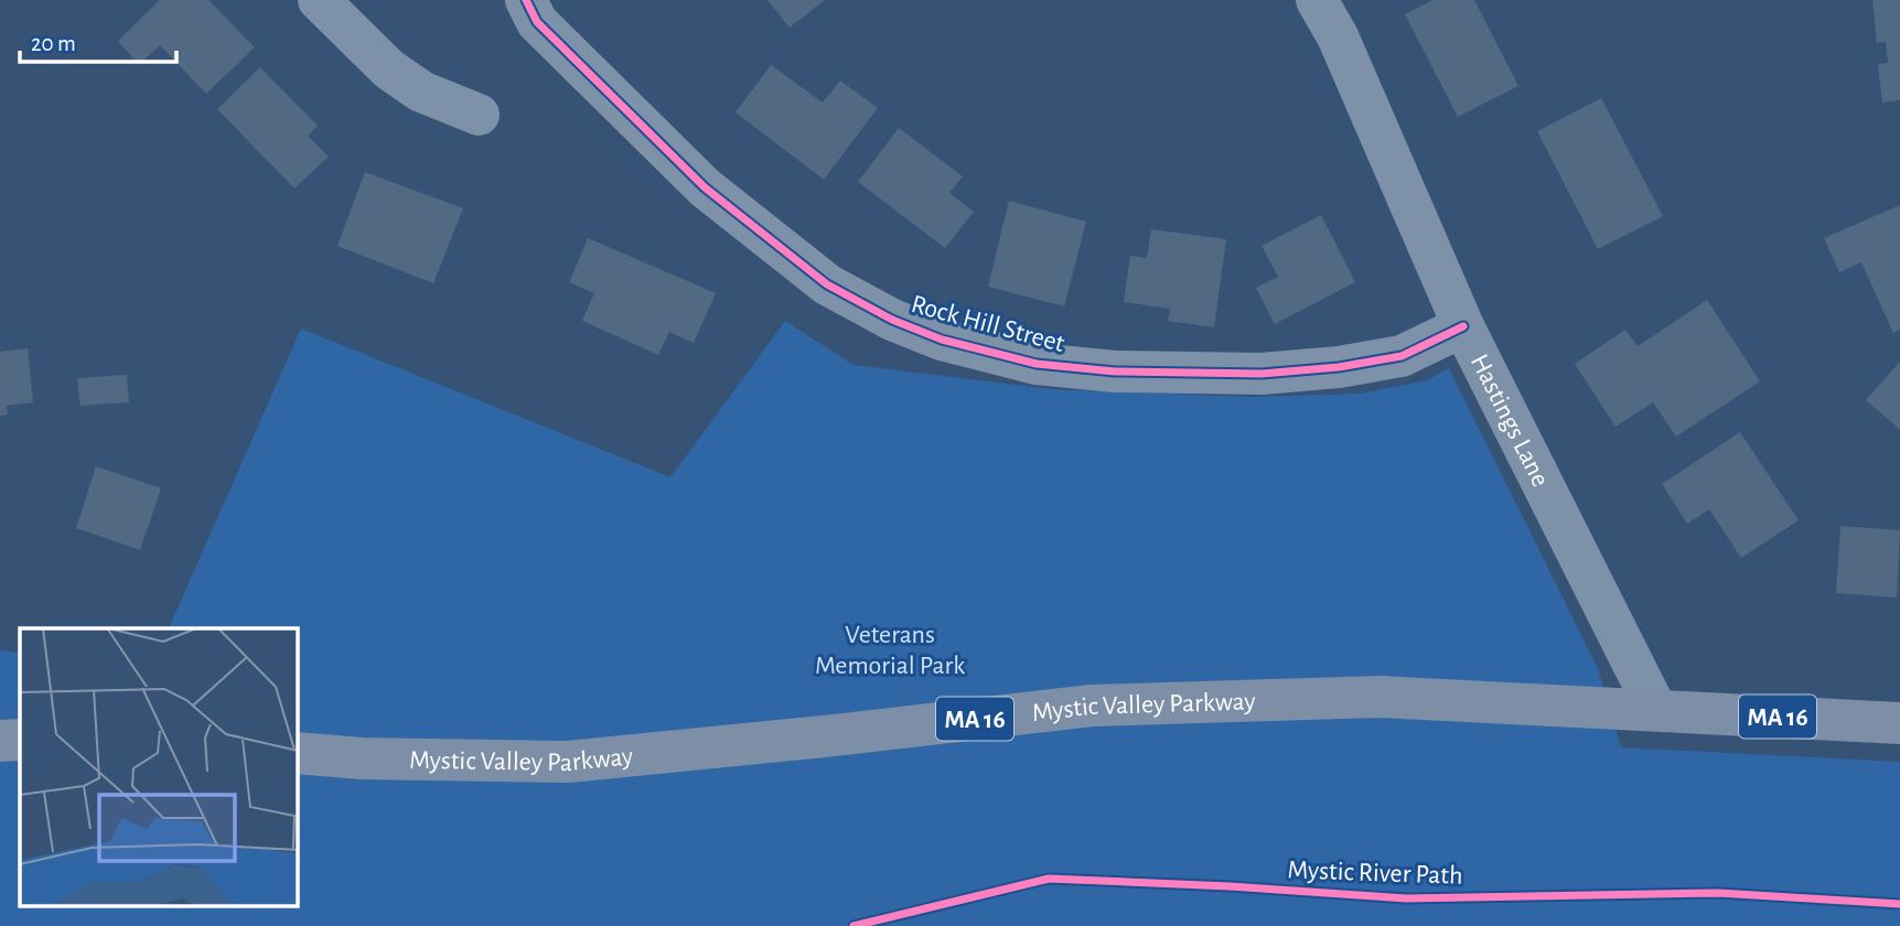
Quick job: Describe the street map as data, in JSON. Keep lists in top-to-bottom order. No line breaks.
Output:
{"streets":{"main road":["Mystic Valley Parkway","MA 16"],"street":["Rock Hill Street","Hastings Lane"],"cycle path":["Mystic River Path"]},"crossings":[["Rock Hill Street","Hastings Lane"],["Hastings Lane","Mystic Valley Parkway"]],"parks":["Veterans Memorial Park"],"scale_bar":"20 m"}
